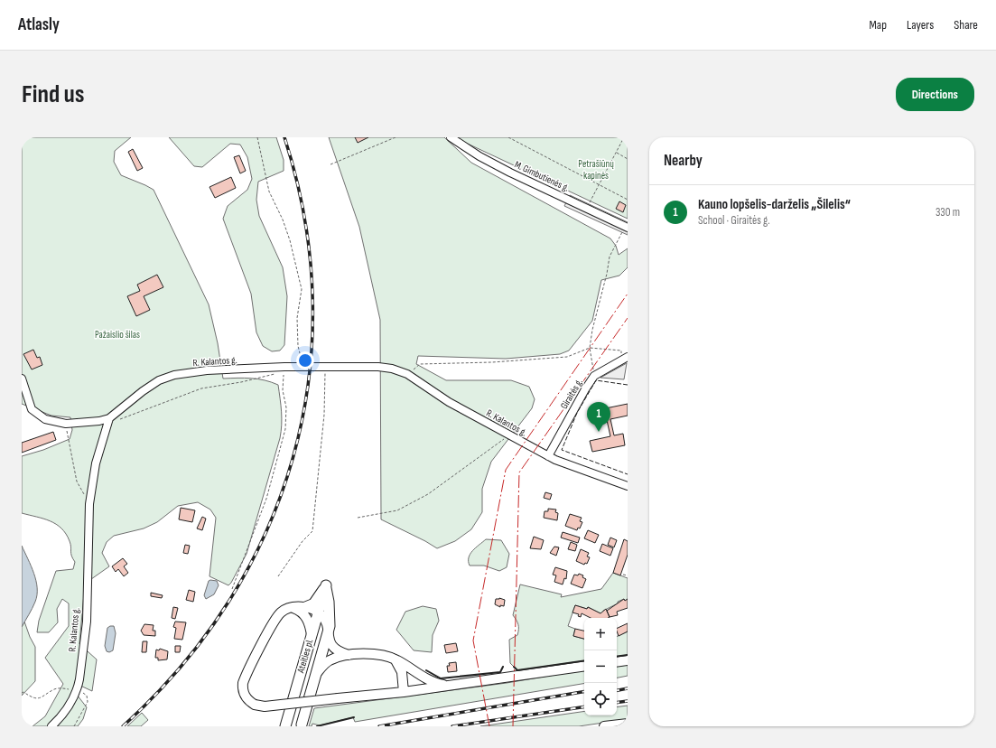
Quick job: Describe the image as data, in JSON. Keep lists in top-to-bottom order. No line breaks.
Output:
{"streets":{"highway":["Ateities pl."],"street":["M. Gimbutienės g.","R. Kalantos g.","Giraitės g."]},"crossings":[["R. Kalantos g.","Giraitės g."]],"parks":["Petrašiūnų kapinės","Pažaislio šilas"],"page":{"header":"Atlasly","nav":["Map","Layers","Share"],"buttons":"Directions","title":"Find us","heading":"Nearby","list":[{"mark":"1","name":"Kauno lopšelis-darželis „Šilelis“","note":"School · Giraitės g.","value":"330 m"}],"pins":"1","map_buttons":["+","−"]}}
